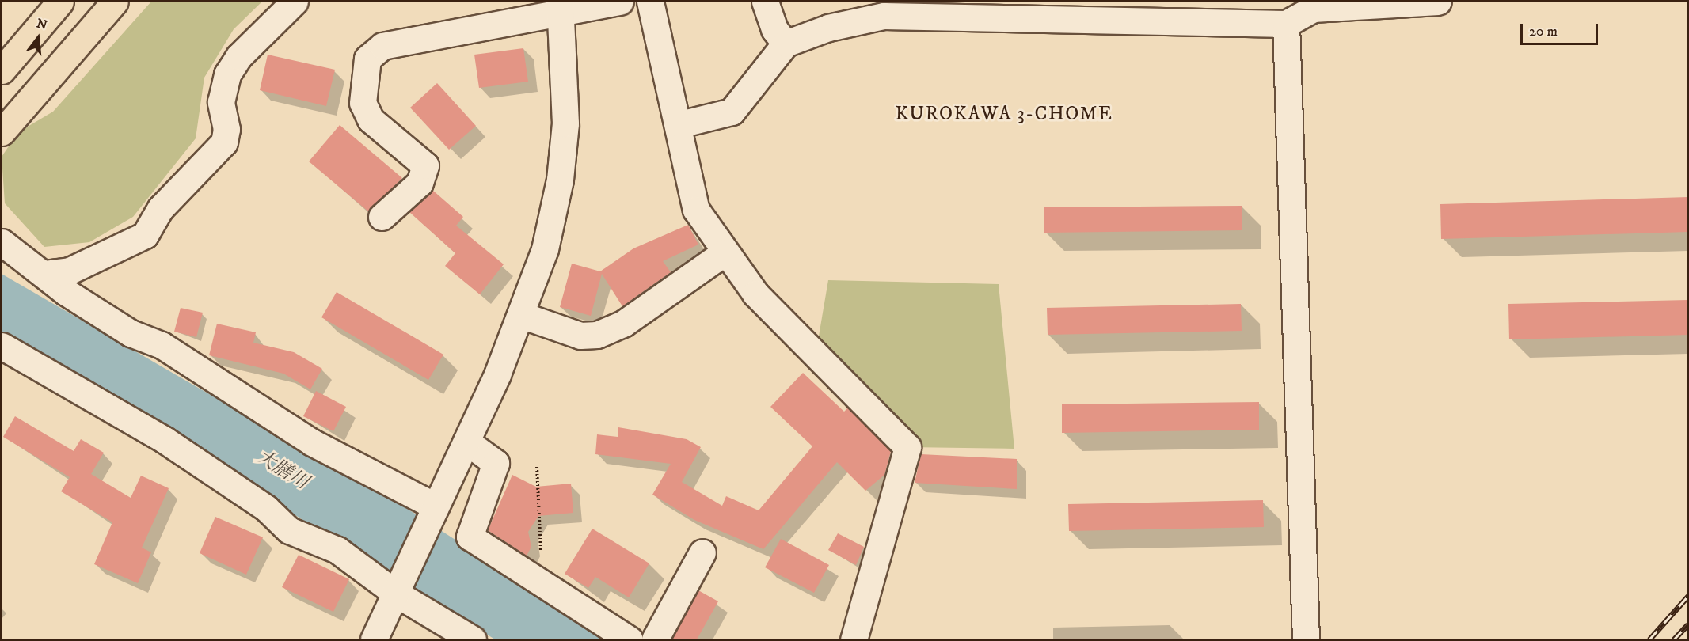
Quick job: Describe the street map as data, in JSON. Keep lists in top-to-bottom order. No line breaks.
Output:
{"districts":["KUROKAWA 3-CHOME"],"water":["大膳川"],"scale_bar":"20 m","north":"top"}
